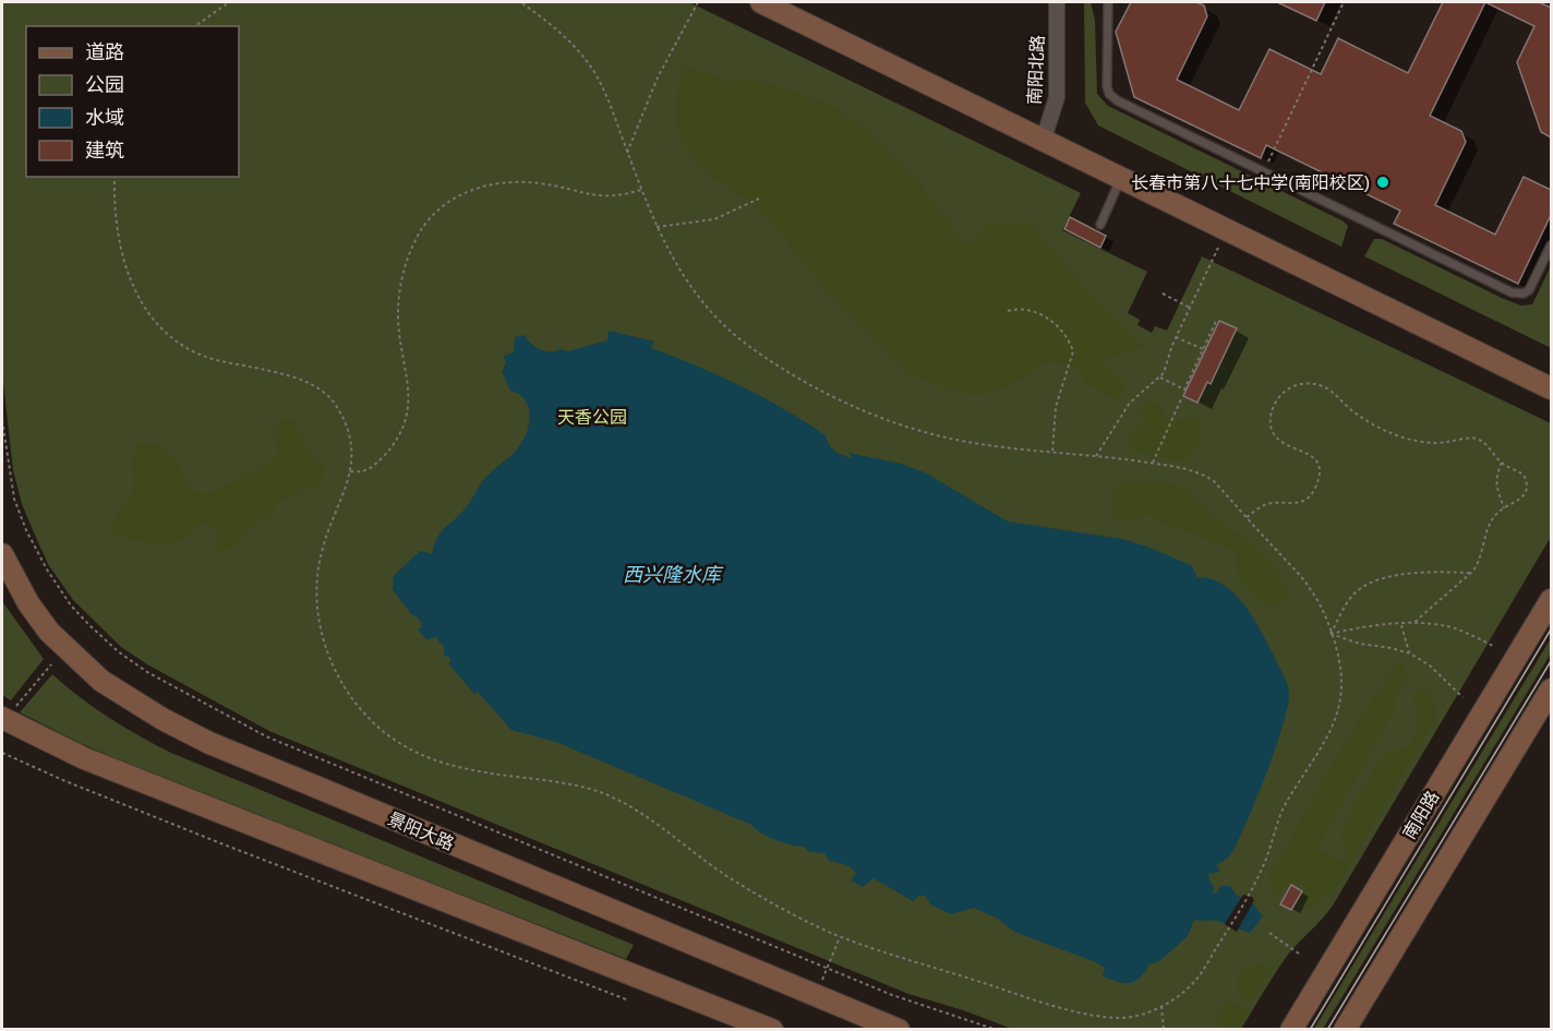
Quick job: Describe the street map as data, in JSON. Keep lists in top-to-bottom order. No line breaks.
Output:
{"streets":{"main road":["南阳路","景阳大路"],"street":["南阳北路"]},"water":["西兴隆水库"],"parks":["天香公园"],"places":["长春市第八十七中学(南阳校区)"],"legend":["道路","公园","水域","建筑"]}
